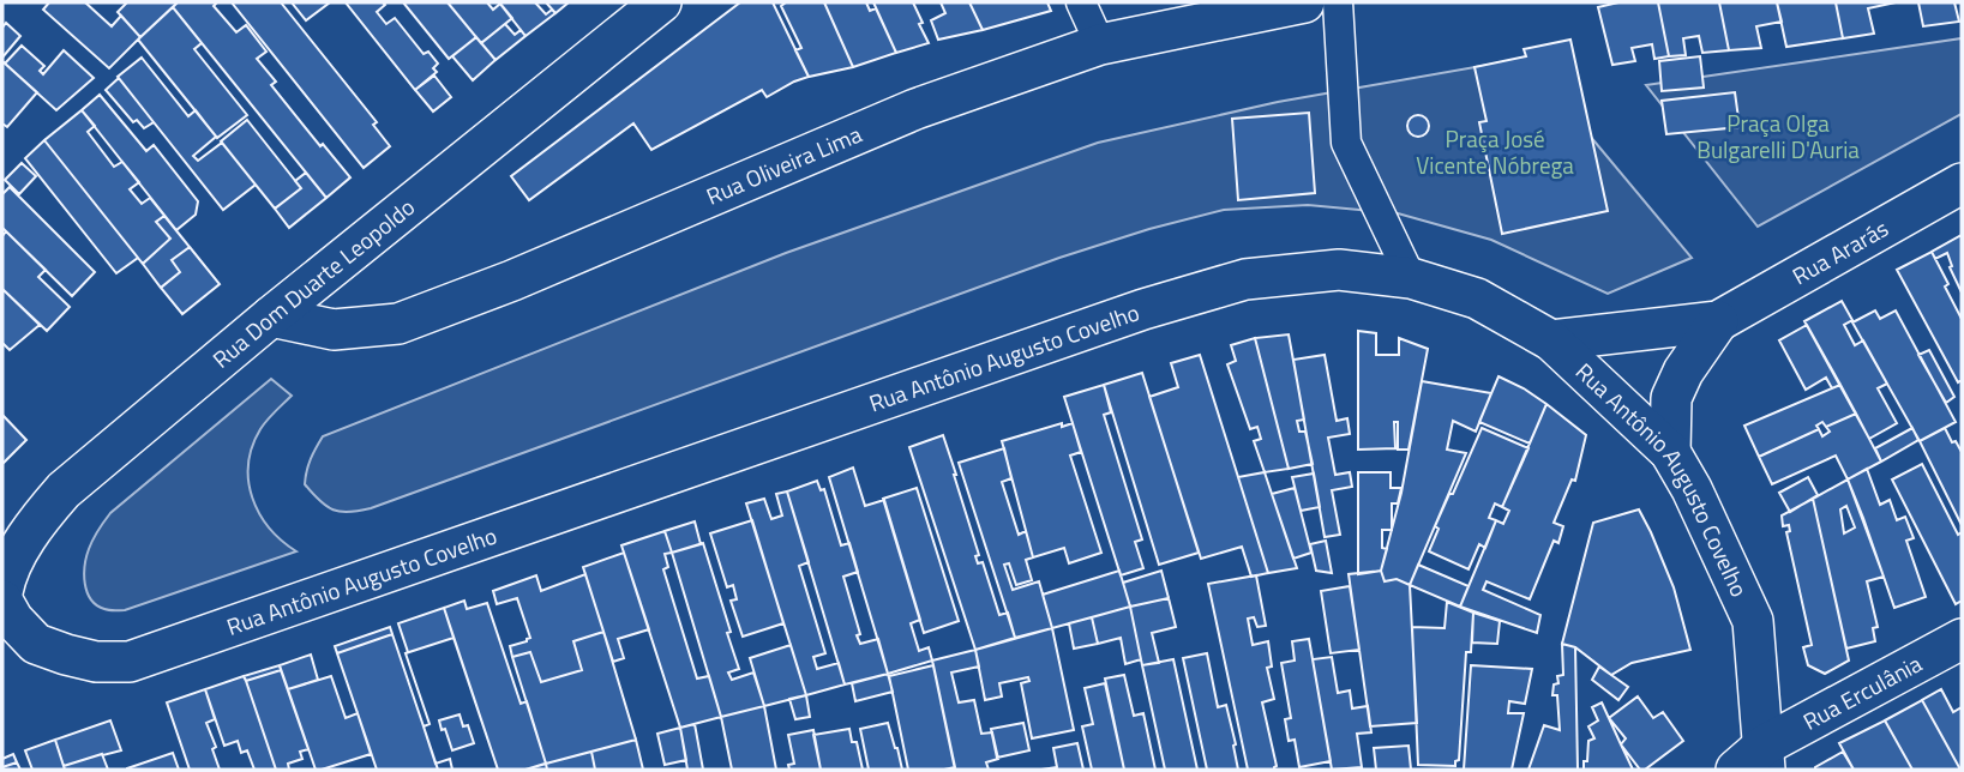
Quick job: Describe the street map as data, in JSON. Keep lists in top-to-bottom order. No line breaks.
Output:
{"streets":{"street":["Rua Oliveira Lima","Rua Ararás","Rua Dom Duarte Leopoldo","Rua Antônio Augusto Covelho","Rua Erculânia"]},"crossings":[["Rua Oliveira Lima","Rua Dom Duarte Leopoldo"],["Rua Ararás","Rua Antônio Augusto Covelho"],["Rua Antônio Augusto Covelho","Rua Erculânia"]],"parks":["Praça Olga Bulgarelli D'Auria","Praça José Vicente Nóbrega"]}
